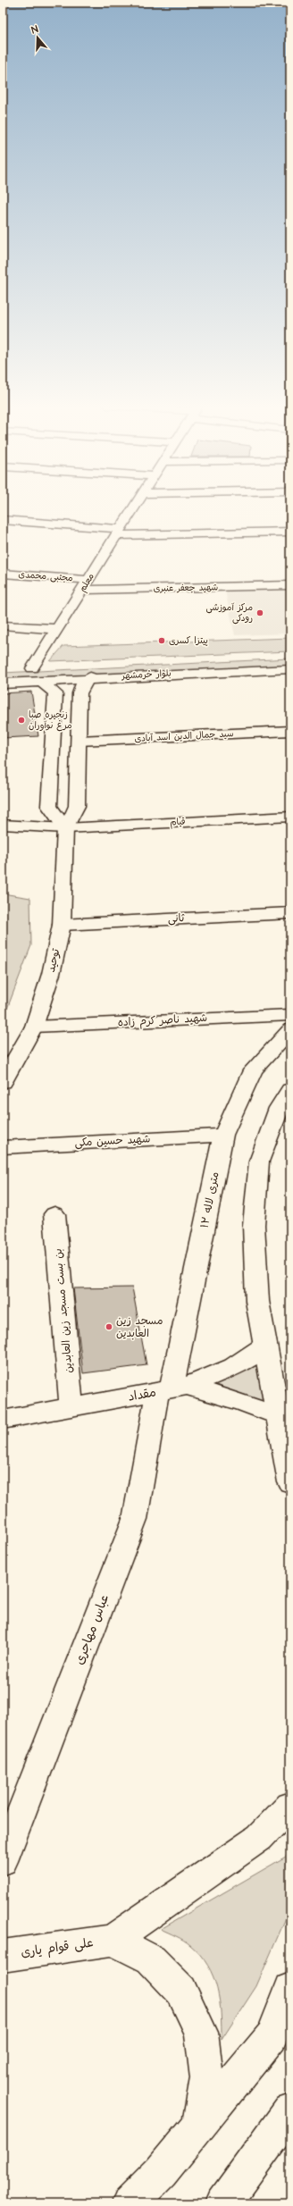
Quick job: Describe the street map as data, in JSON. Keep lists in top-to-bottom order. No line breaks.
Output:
{"streets":{"street":["مجتبی محمدی","معلم","شهید جعفر عنبری","بلوار خرمشهر","سید جمال الدین اسد آبادی","قیام","ثانی","توحید","شهید ناصر کرم زاده","شهید حسین مکی","۱۲ متری لاله","بن بست مسجد زین العابدین","مقداد","عباس مهاجری","علی قوام یاری"]},"crossings":[["مجتبی محمدی","معلم"],["مجتبی محمدی","شهید جعفر عنبری"],["معلم","شهید جعفر عنبری"],["معلم","بلوار خرمشهر"],["سید جمال الدین اسد آبادی","توحید"],["قیام","توحید"],["ثانی","توحید"],["توحید","شهید ناصر کرم زاده"],["شهید حسین مکی","۱۲ متری لاله"],["۱۲ متری لاله","مقداد"],["۱۲ متری لاله","عباس مهاجری"],["بن بست مسجد زین العابدین","مقداد"],["مقداد","عباس مهاجری"]],"places":["مرکز آموزشی رودکی","پیتزا کسری","زنجیره صبا مرغ نوآوران","مسجد زین العابدین"],"north":"top"}
